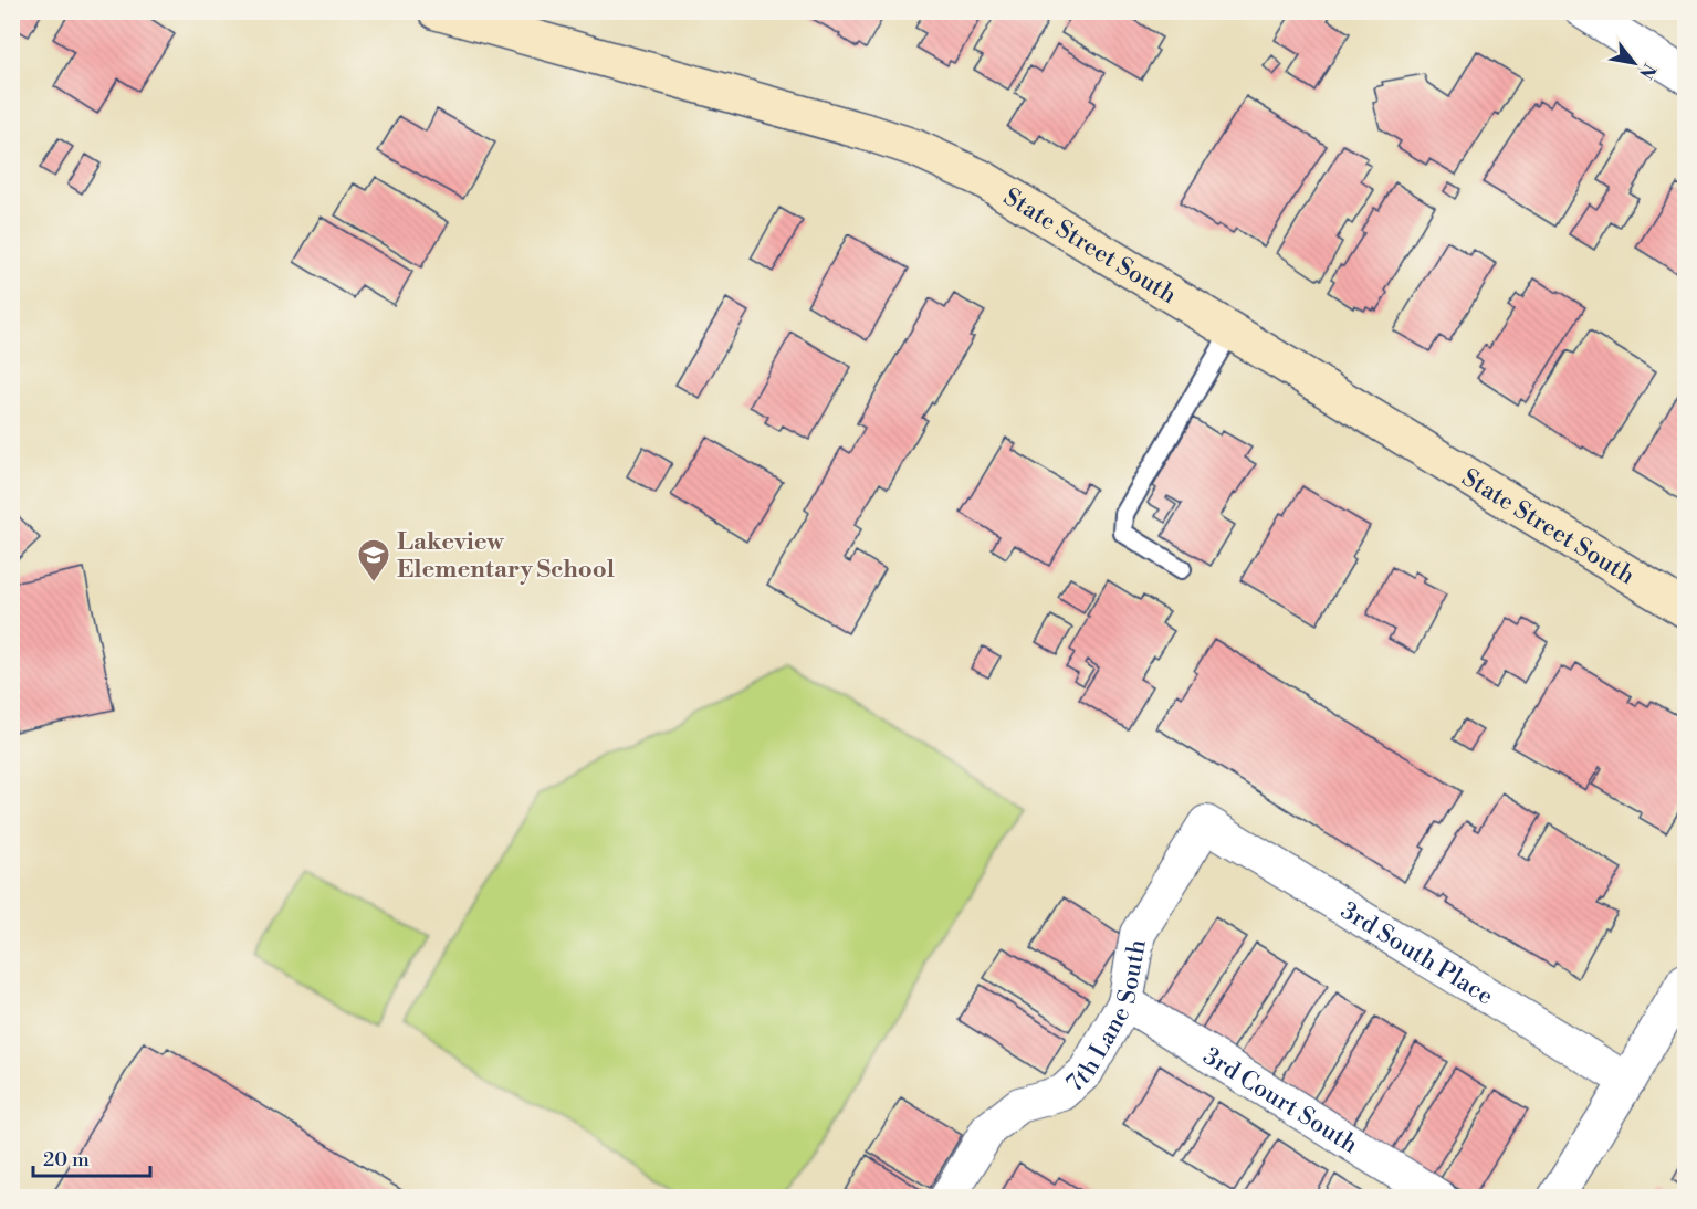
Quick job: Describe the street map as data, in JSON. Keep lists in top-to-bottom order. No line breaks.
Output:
{"streets":{"street":["State Street South","3rd South Place","7th Lane South","3rd Court South"]},"crossings":[["3rd South Place","7th Lane South"],["7th Lane South","3rd Court South"]],"places":{"school or university":["Lakeview Elementary School"]},"scale_bar":"20 m","north":"bottom right"}
